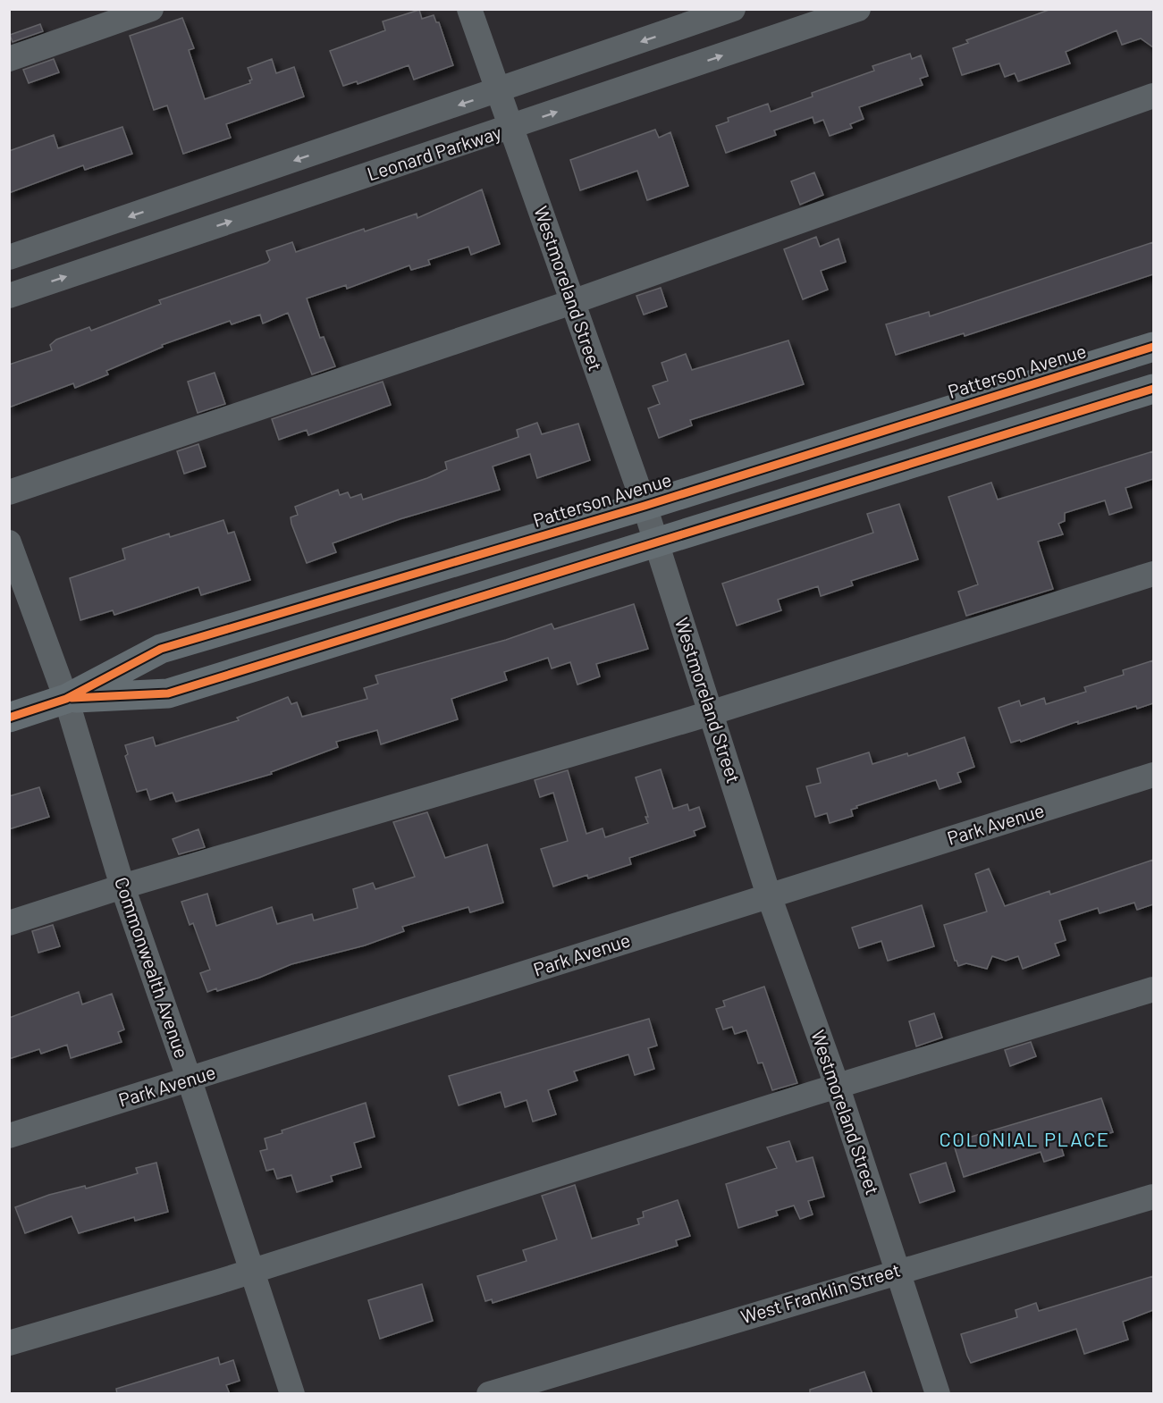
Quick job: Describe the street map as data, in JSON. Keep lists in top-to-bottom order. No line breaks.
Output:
{"streets":{"main road":["Patterson Avenue"],"street":["Leonard Parkway","Westmoreland Street","Park Avenue","Commonwealth Avenue","West Franklin Street"]},"crossings":[["Leonard Parkway","Westmoreland Street"],["Westmoreland Street","Patterson Avenue"],["Westmoreland Street","Park Avenue"],["Westmoreland Street","West Franklin Street"],["Patterson Avenue","Commonwealth Avenue"],["Park Avenue","Commonwealth Avenue"]],"districts":["COLONIAL PLACE"]}
